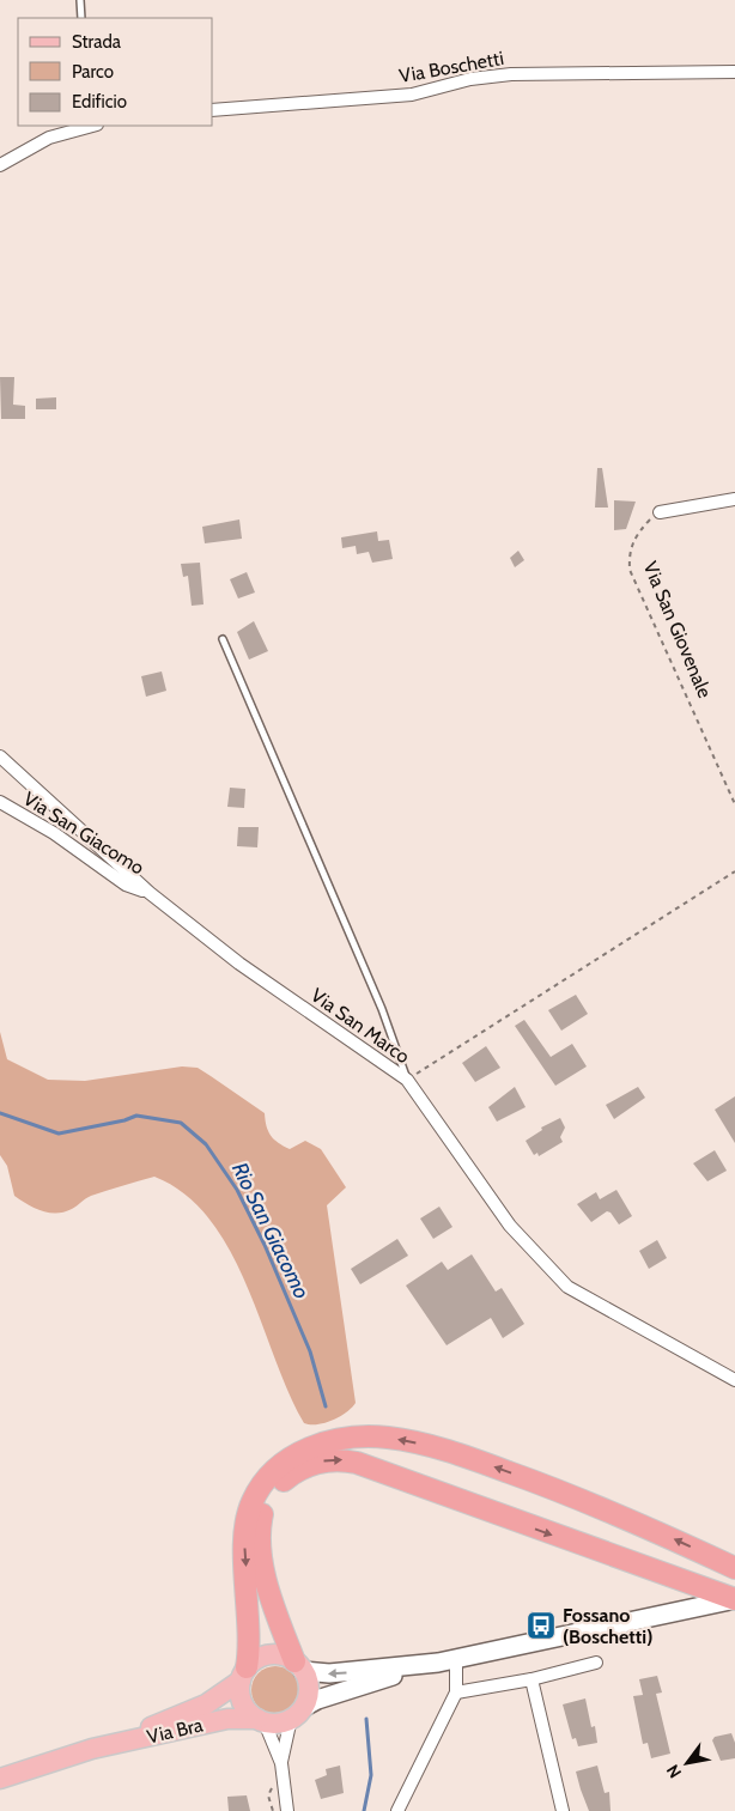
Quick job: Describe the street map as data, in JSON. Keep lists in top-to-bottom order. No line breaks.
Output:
{"streets":{"main road":["Via Bra"],"street":["Via Boschetti","Via San Giacomo","Via San Marco"],"path":["Via San Giovenale"]},"crossings":[["Via San Giacomo","Via San Marco"]],"water":["Rio San Giacomo"],"places":{"bus stop":["Fossano (Boschetti)"]},"legend":["Strada","Parco","Edificio"],"north":"bottom left"}
